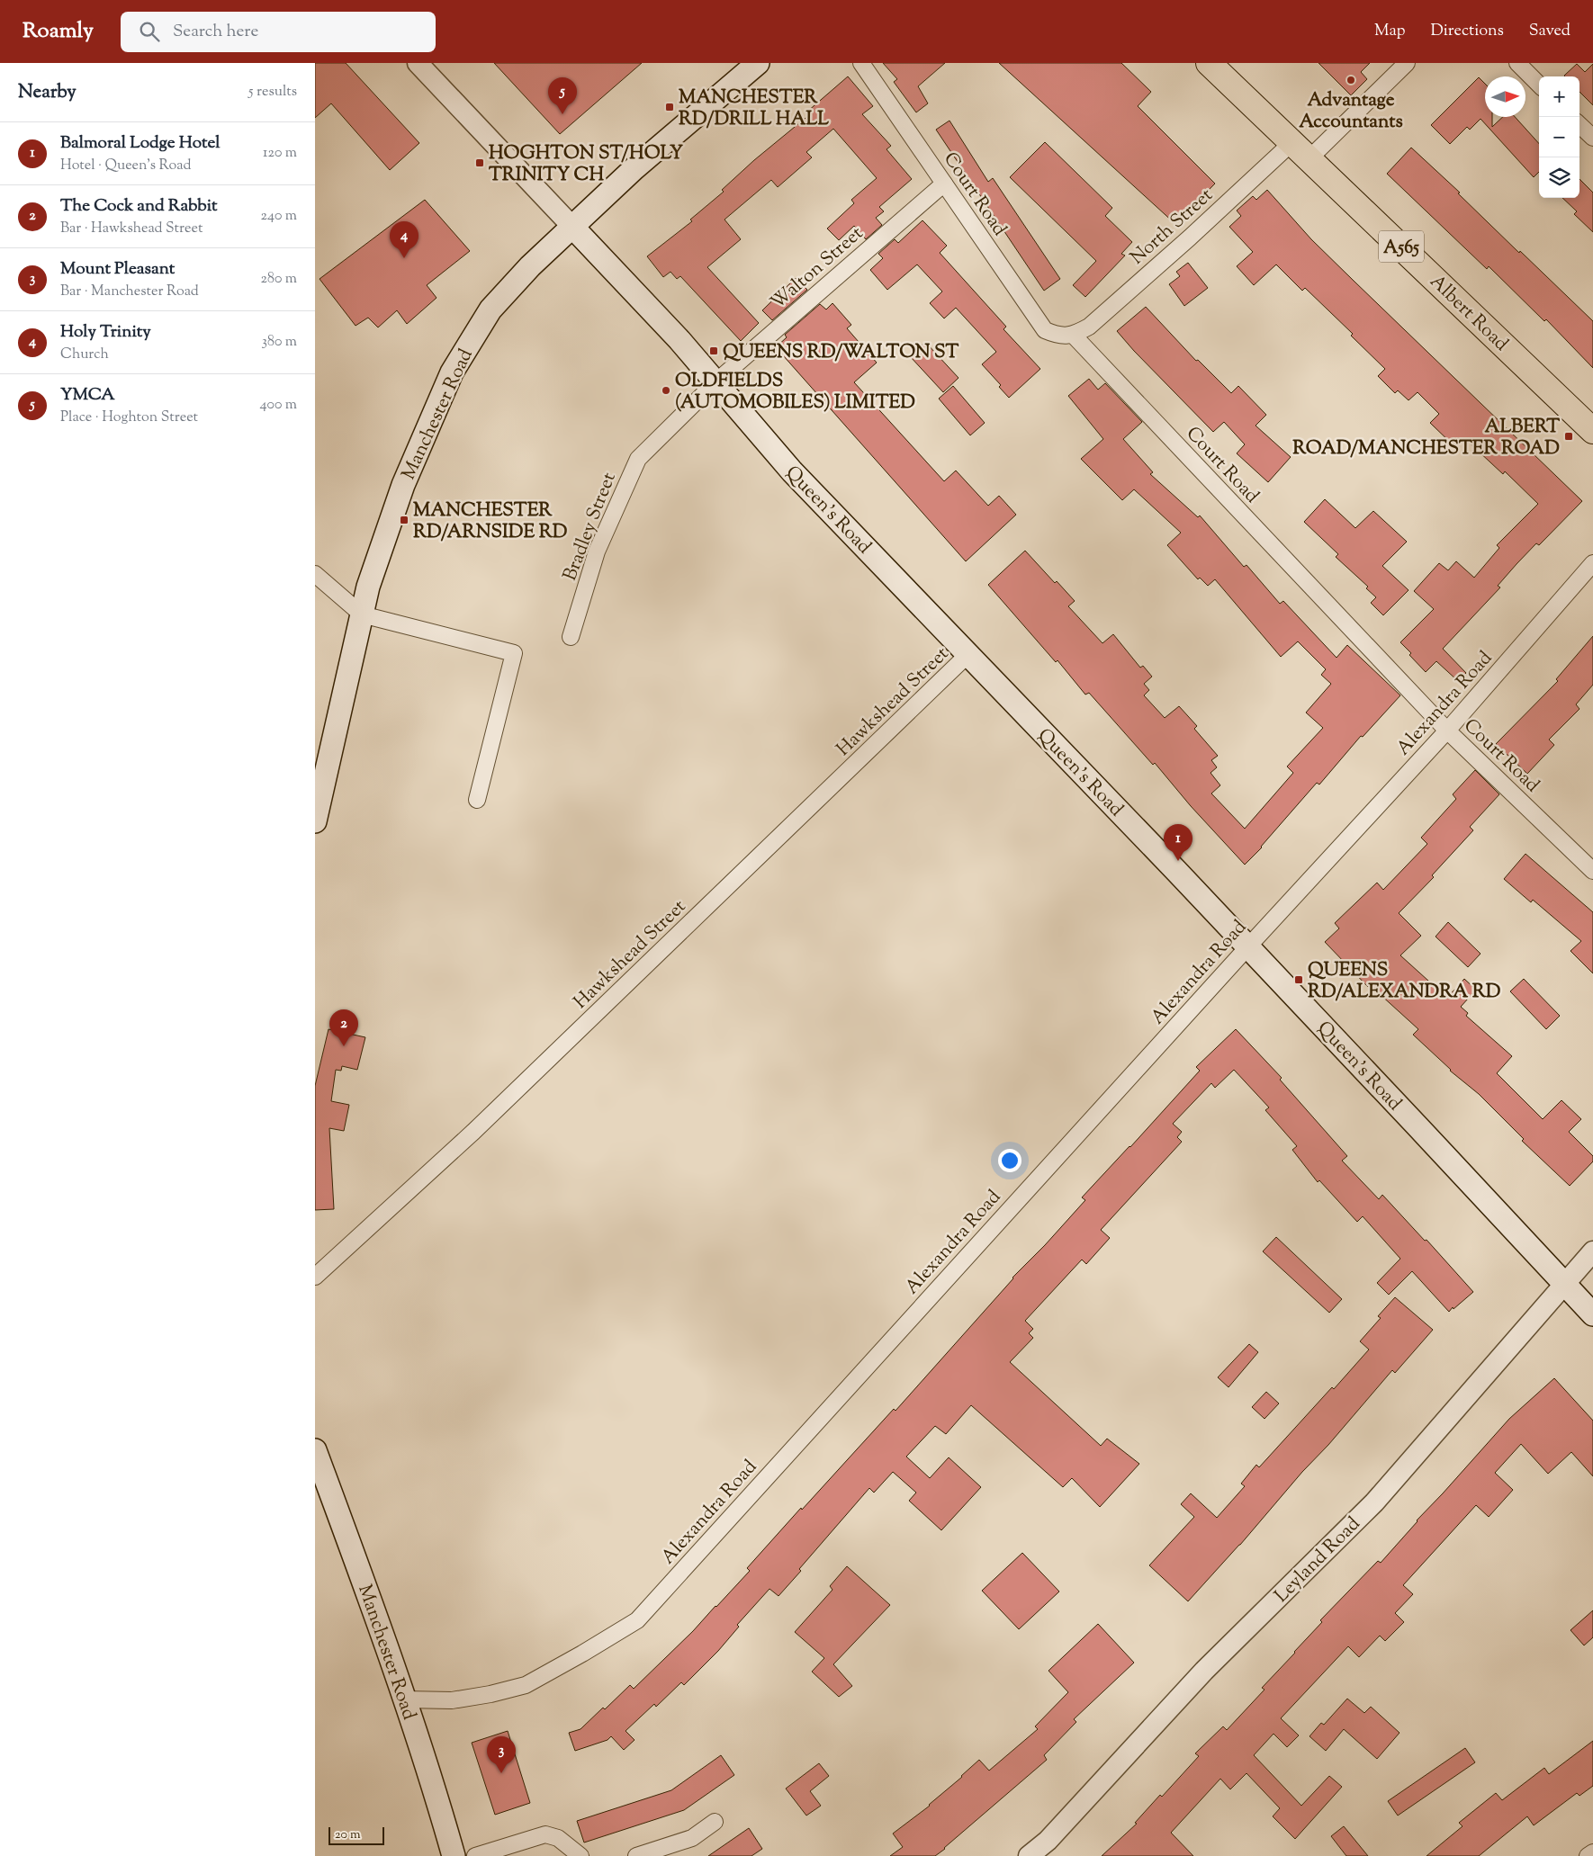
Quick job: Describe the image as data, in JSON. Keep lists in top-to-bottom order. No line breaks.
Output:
{"streets":{"highway":["A565","Albert Road"],"main road":["Manchester Road","Queen's Road"],"street":["Court Road","North Street","Walton Street","Bradley Street","Hawkshead Street","Alexandra Road","Leyland Road"]},"crossings":[["Court Road","North Street"],["Court Road","Walton Street"],["Court Road","Alexandra Road"],["North Street","Albert Road"],["Walton Street","Queen's Road"],["Walton Street","Bradley Street"],["Manchester Road","Queen's Road"],["Manchester Road","Alexandra Road"],["Queen's Road","Bradley Street"],["Queen's Road","Hawkshead Street"],["Queen's Road","Alexandra Road"],["Queen's Road","Leyland Road"]],"places":{"other":["Advantage Accountants","OLDFIELDS (AUTOMOBILES) LIMITED"],"transit":["MANCHESTER RD/DRILL HALL","HOGHTON ST/HOLY TRINITY CH","QUEENS RD/WALTON ST","ALBERT ROAD/MANCHESTER ROAD","MANCHESTER RD/ARNSIDE RD","QUEENS RD/ALEXANDRA RD"]},"scale_bar":"20 m","north":"right","page":{"header":"Roamly","search":"Search here","nav":["Map","Directions","Saved"],"heading":["Nearby","5 results"],"map_buttons":["+","−"],"pins":["5","4","1","2","3"],"list":[{"mark":"1","name":"Balmoral Lodge Hotel","note":"Hotel · Queen's Road","value":"120 m"},{"mark":"2","name":"The Cock and Rabbit","note":"Bar · Hawkshead Street","value":"240 m"},{"mark":"3","name":"Mount Pleasant","note":"Bar · Manchester Road","value":"280 m"},{"mark":"4","name":"Holy Trinity","note":"Church","value":"380 m"},{"mark":"5","name":"YMCA","note":"Place · Hoghton Street","value":"400 m"}],"scale":"20 m"}}
